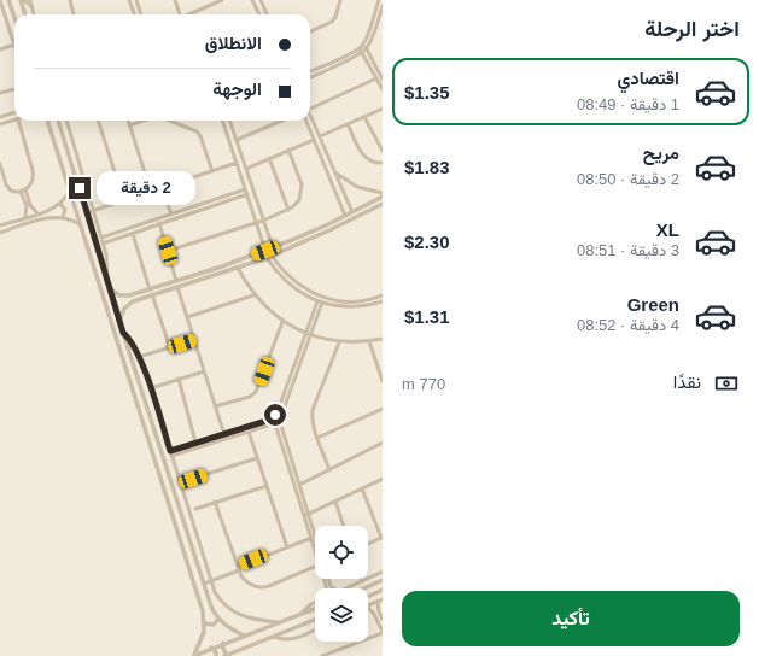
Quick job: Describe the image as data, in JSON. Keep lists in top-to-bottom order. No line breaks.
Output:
{"page":{"heading":"اختر الرحلة","banner":["الانطلاق","الوجهة"],"list":[{"name":"اقتصادي","note":"1 دقيقة · 08:49","value":"$1.35"},{"name":"مريح","note":"2 دقيقة · 08:50","value":"$1.83"},{"name":"XL","note":"3 دقيقة · 08:51","value":"$2.30"},{"name":"Green","note":"4 دقيقة · 08:52","value":"$1.31"}],"bubble":"2 دقيقة","pay":["نقدًا","770 m"],"buttons":"تأكيد"}}
